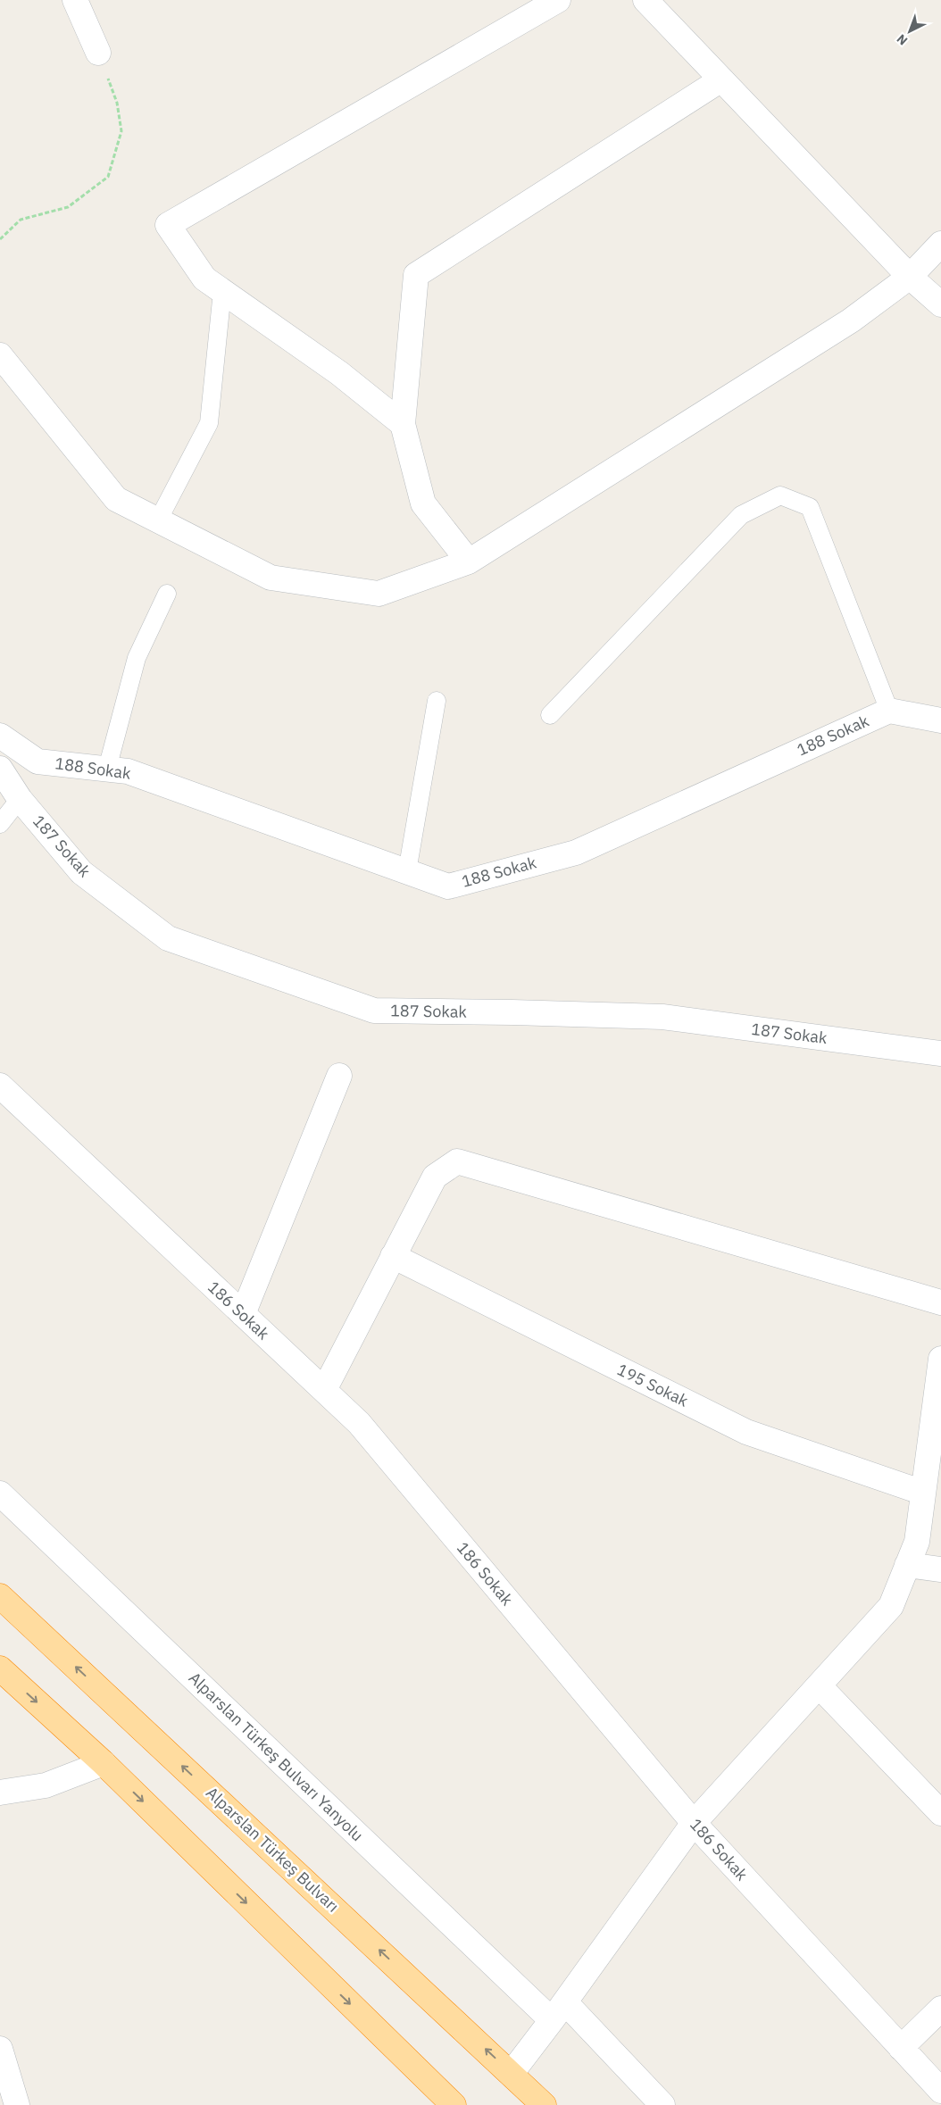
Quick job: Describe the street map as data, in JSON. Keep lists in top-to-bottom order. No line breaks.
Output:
{"streets":{"highway":["Alparslan Türkeş Bulvarı"],"street":["188 Sokak","187 Sokak","186 Sokak","195 Sokak","Alparslan Türkeş Bulvarı Yanyolu"]},"north":"bottom left"}
